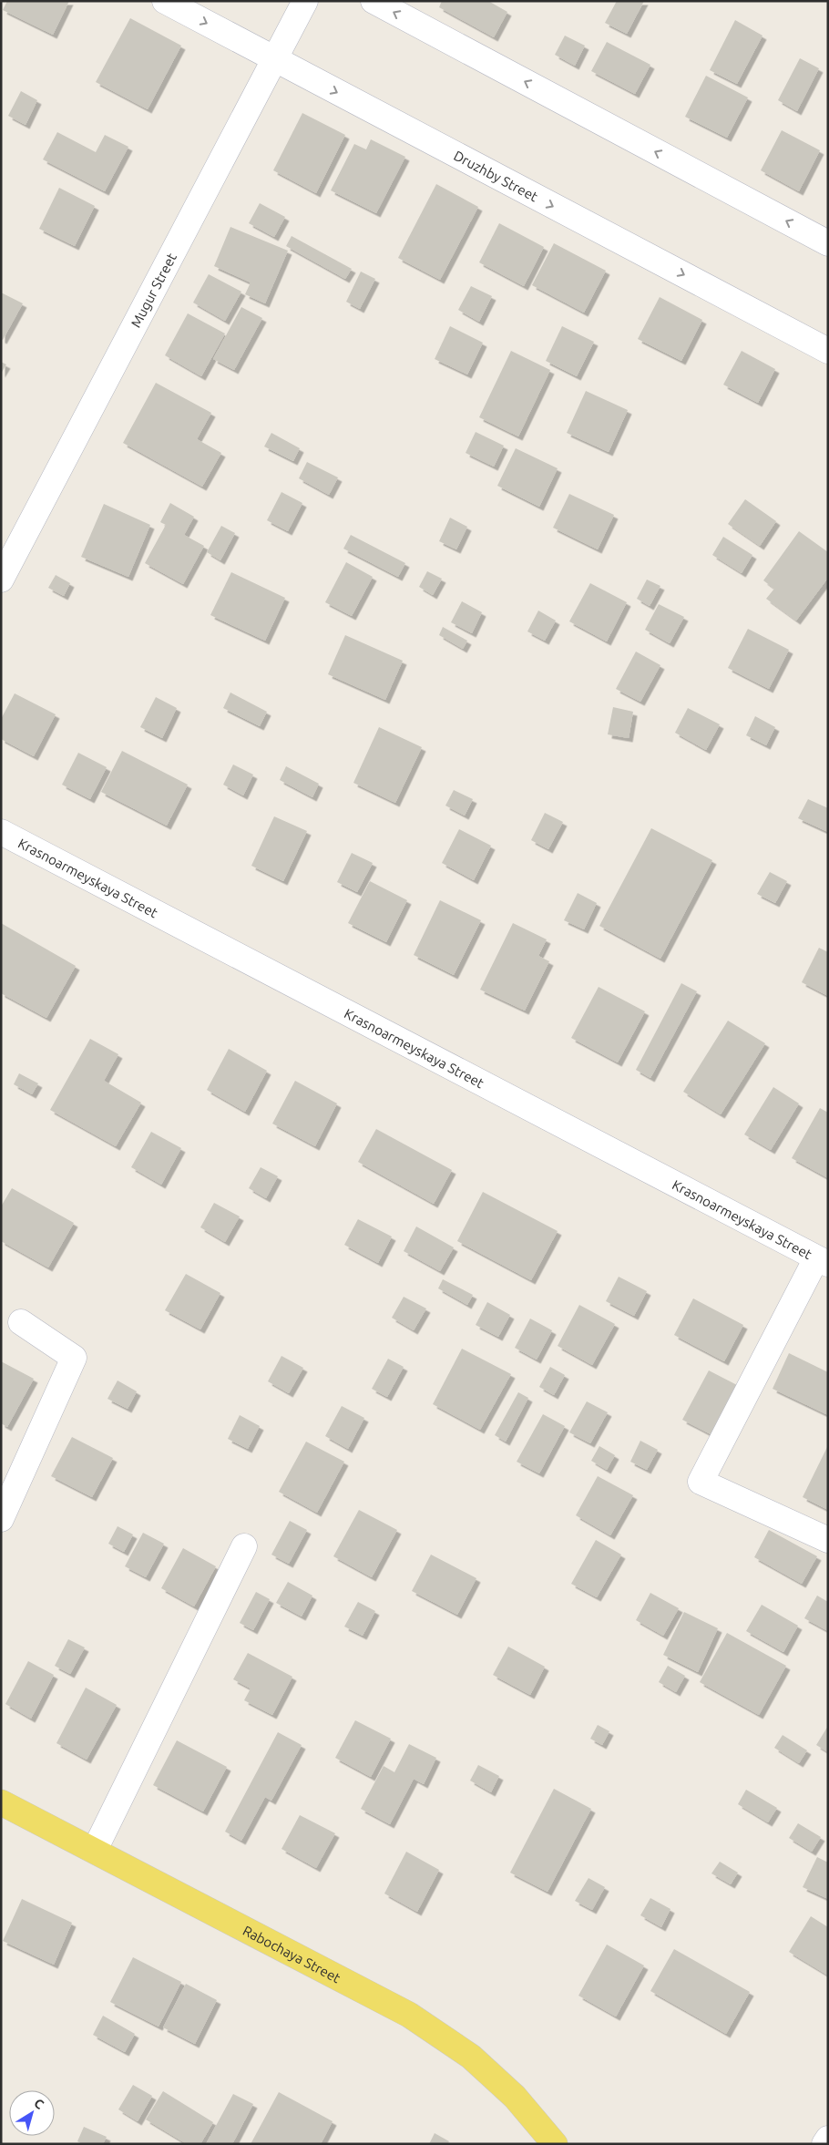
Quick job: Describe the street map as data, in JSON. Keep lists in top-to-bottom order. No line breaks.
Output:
{"streets":{"main road":["Rabochaya Street"],"street":["Druzhby Street","Mugur Street","Krasnoarmeyskaya Street"]},"crossings":[["Druzhby Street","Mugur Street"]],"north":"top right"}
